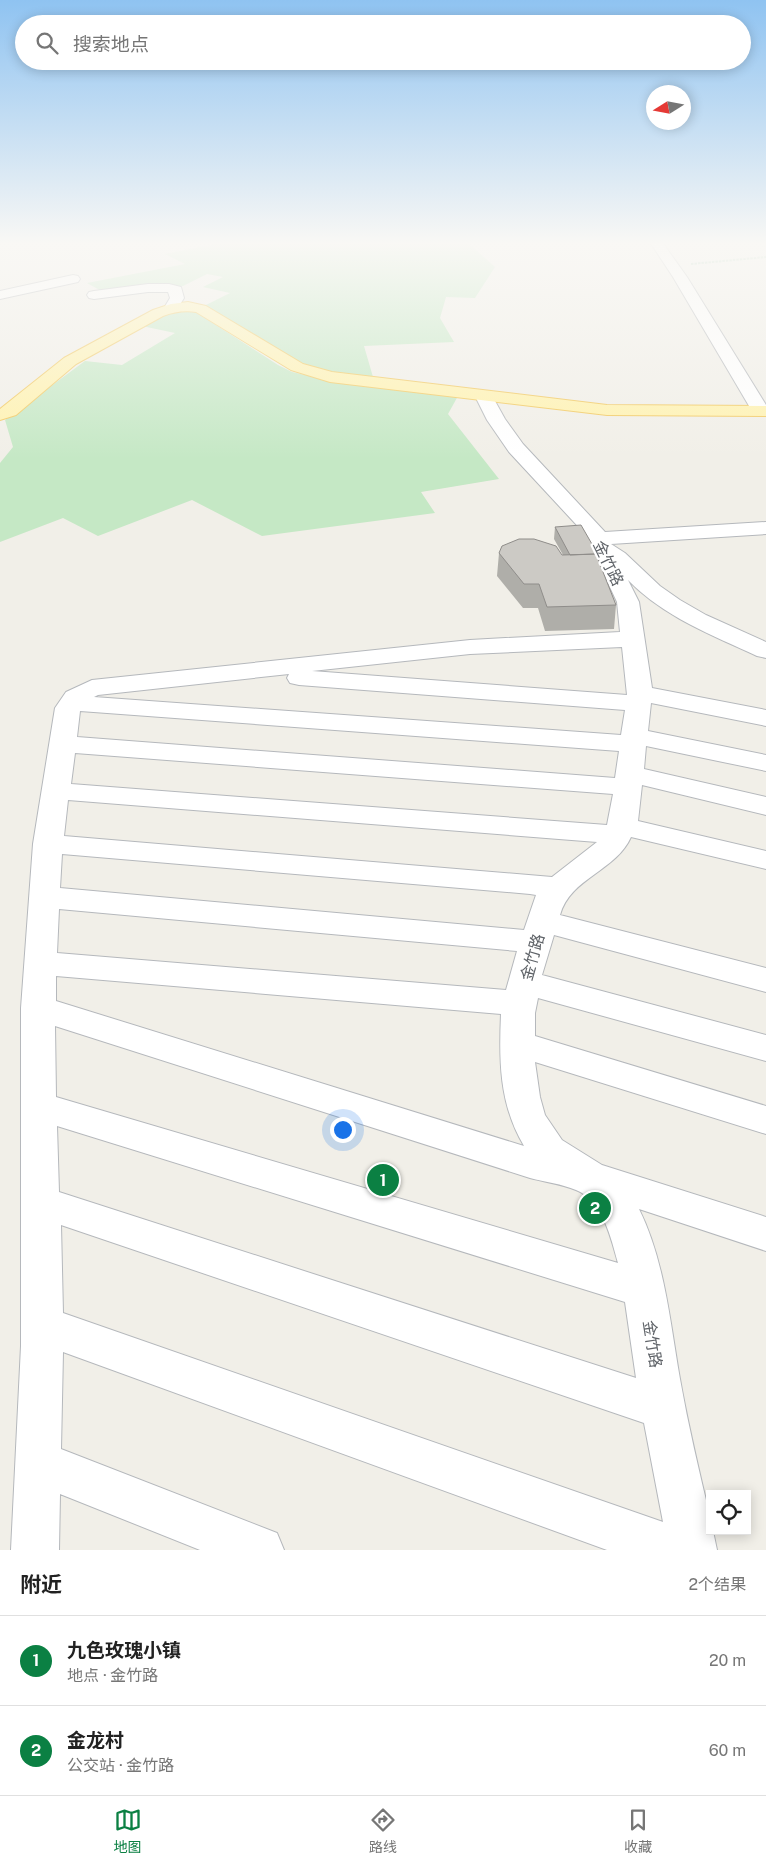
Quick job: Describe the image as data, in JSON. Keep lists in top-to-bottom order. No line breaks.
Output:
{"streets":{"street":["金竹路"]},"north":"left","page":{"search":"搜索地点","pins":["1","2"],"heading":["附近","2个结果"],"list":[{"mark":"1","name":"九色玫瑰小镇","note":"地点 · 金竹路","value":"20 m"},{"mark":"2","name":"金龙村","note":"公交站 · 金竹路","value":"60 m"}],"nav":["地图","路线","收藏"]}}
